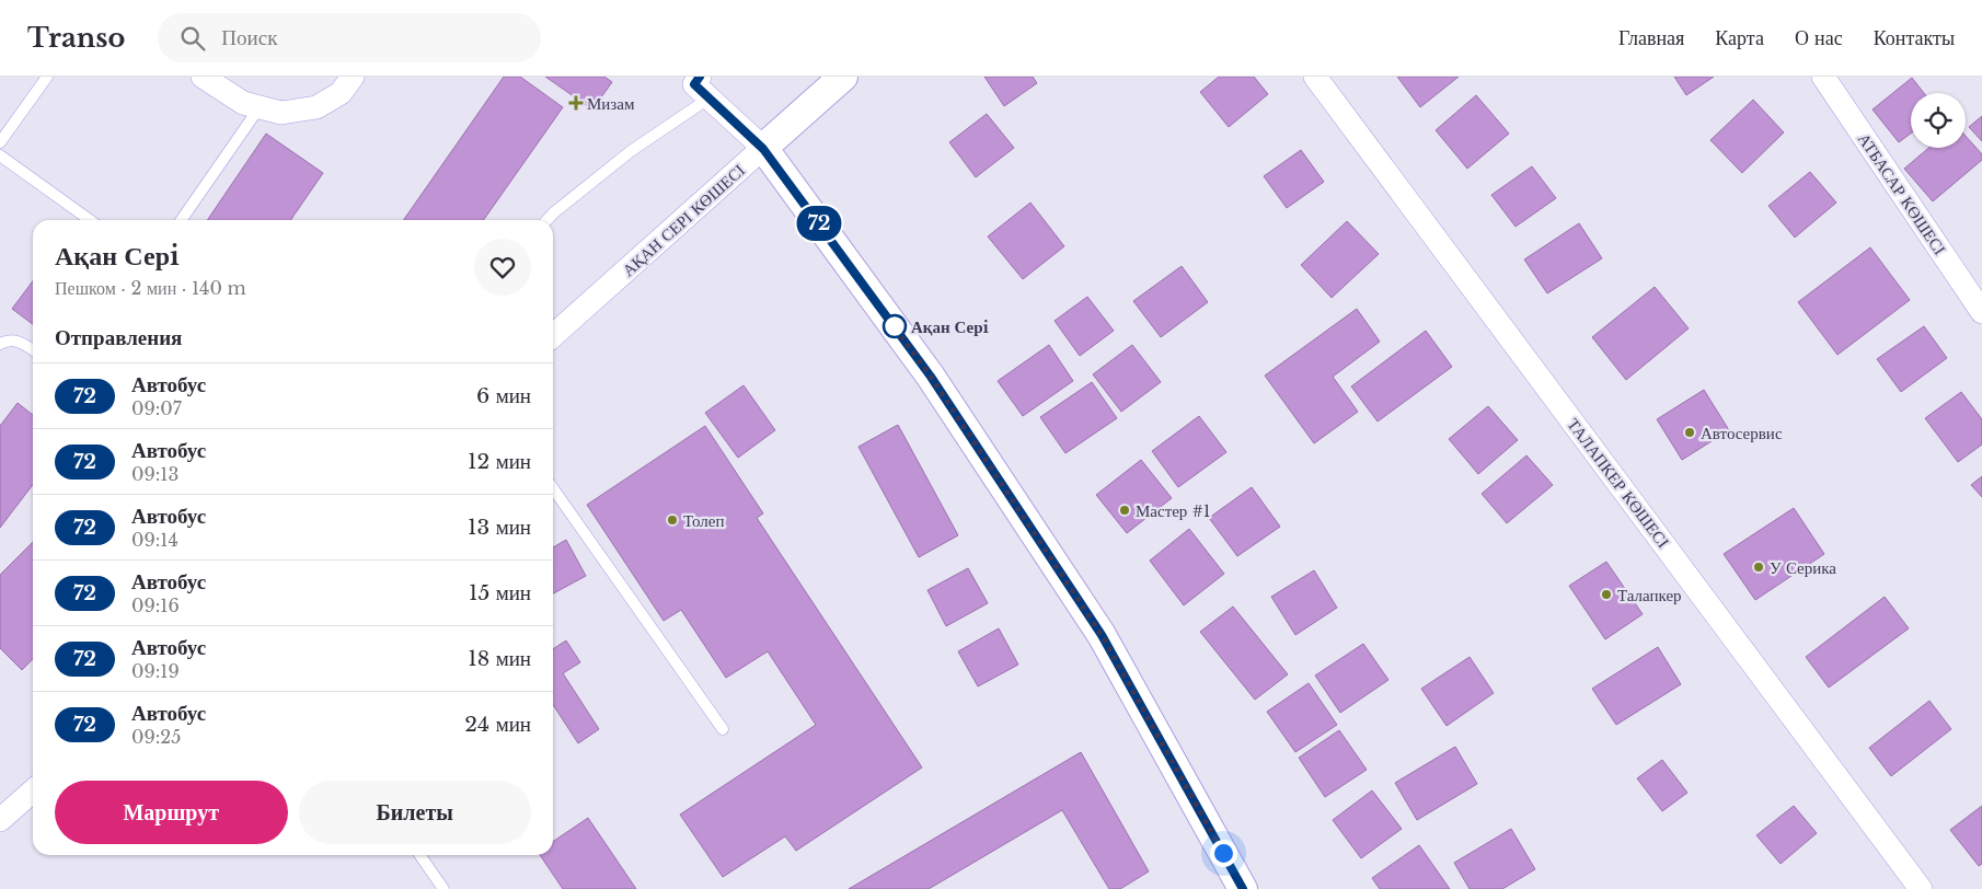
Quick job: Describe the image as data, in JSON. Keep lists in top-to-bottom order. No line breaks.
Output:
{"streets":{"street":["АТБАСАР КӨШЕСІ","АҚАН СЕРІ КӨШЕСІ","ТАЛАПКЕР КӨШЕСІ"]},"places":{"health":["Мизам"],"other":["Ақан Серi","Автосервис","Мастер #1","Толеп","У Серика","Талапкер"]},"lines":["bus line 72"],"page":{"header":"Transo","search":"Поиск","nav":["Главная","Карта","О нас","Контакты"],"on_map":"72","heading":[["Ақан Серi","Пешком · 2 мин · 140 m"],"Отправления"],"list":[{"mark":"72","name":"Автобус","note":"09:07","value":"6 мин"},{"mark":"72","name":"Автобус","note":"09:13","value":"12 мин"},{"mark":"72","name":"Автобус","note":"09:14","value":"13 мин"},{"mark":"72","name":"Автобус","note":"09:16","value":"15 мин"},{"mark":"72","name":"Автобус","note":"09:19","value":"18 мин"},{"mark":"72","name":"Автобус","note":"09:25","value":"24 мин"}],"buttons":["Маршрут","Билеты"]}}
